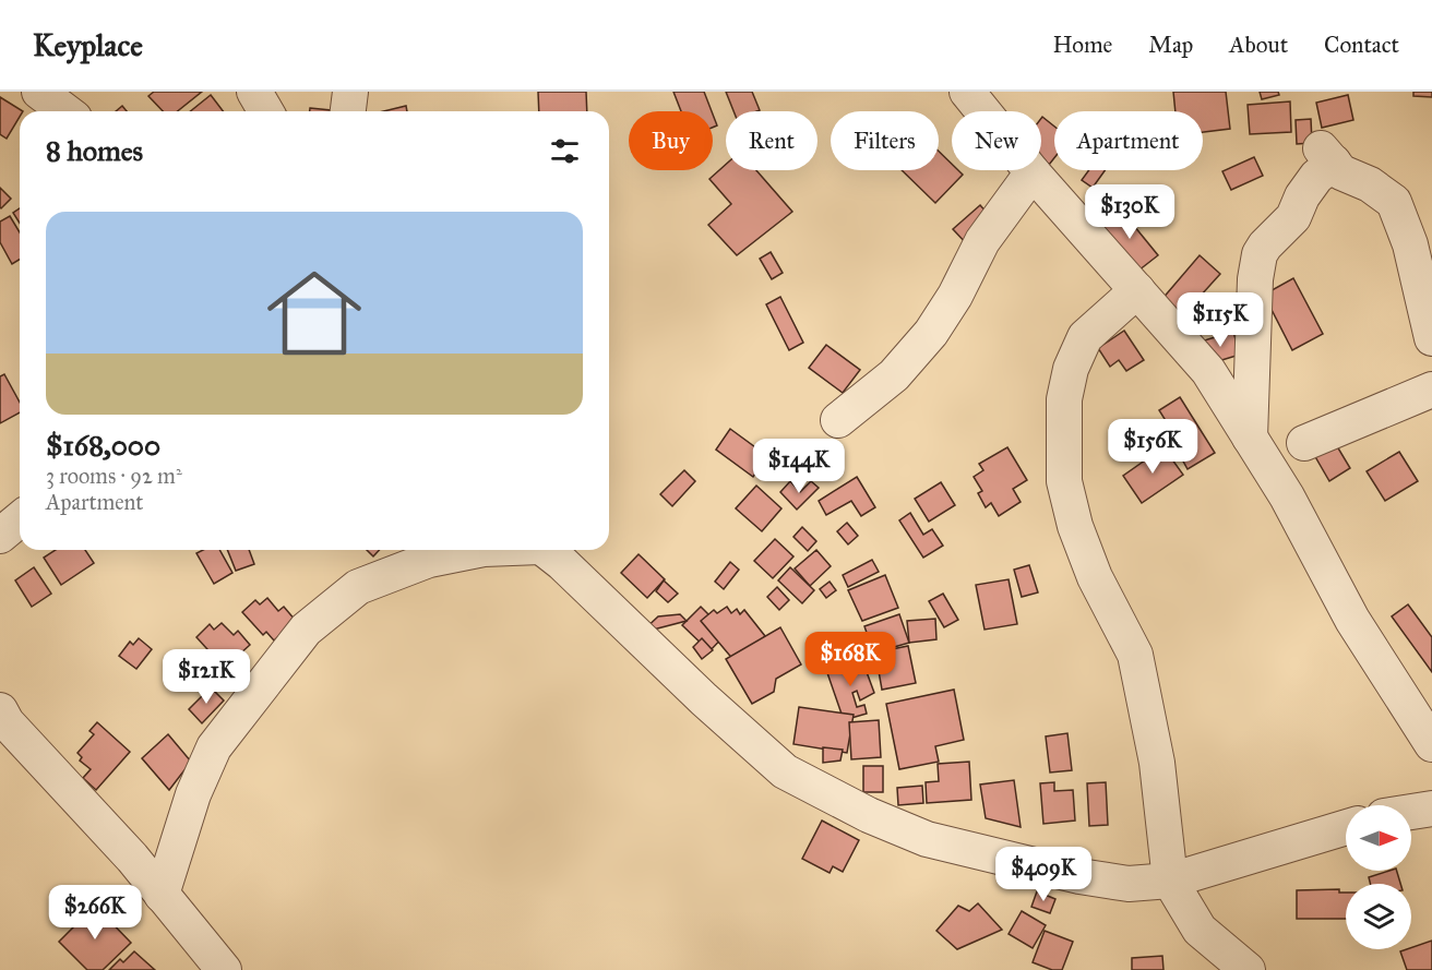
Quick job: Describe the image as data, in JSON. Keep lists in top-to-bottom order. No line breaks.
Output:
{"north":"right","page":{"header":"Keyplace","nav":["Home","Map","About","Contact"],"chip":["Buy","Rent","Filters","New","Apartment"],"heading":"8 homes","price":["$130K","$115K","$156K","$144K","$168K","$121K","$409K","$266K"],"list":[{"name":"$168,000","note":"3 rooms · 92 m² · Apartment"}]}}
